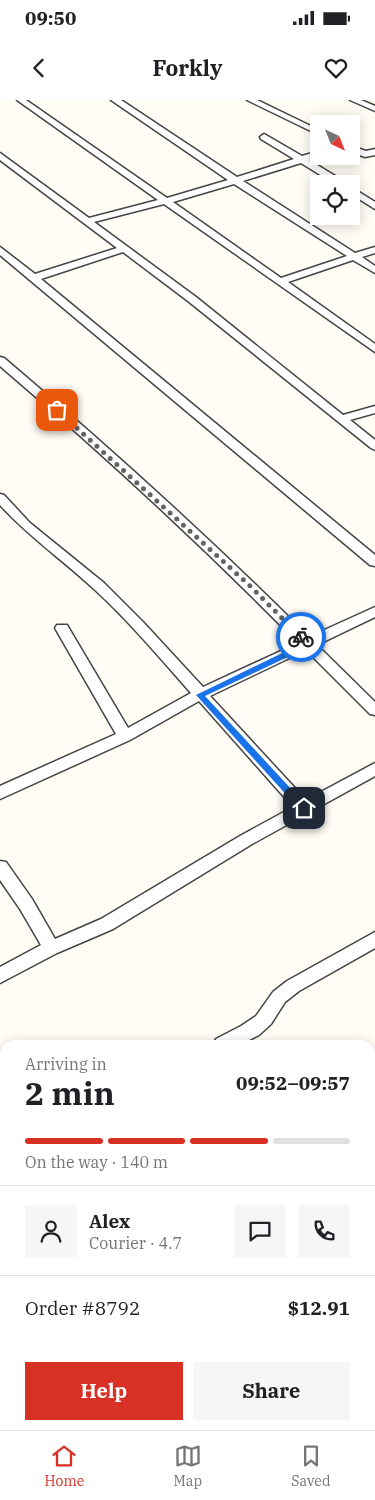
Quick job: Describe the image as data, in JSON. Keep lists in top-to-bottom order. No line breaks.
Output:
{"north":"bottom right","page":{"status":"09:50","header":"Forkly","heading":["2 min","Arriving in","09:52–09:57"],"panel":["Alex","Courier · 4.7","Order #8792","$12.91"],"bar":"On the way · 140 m","buttons":["Help","Share"],"tabs":["Home","Map","Saved"]}}
